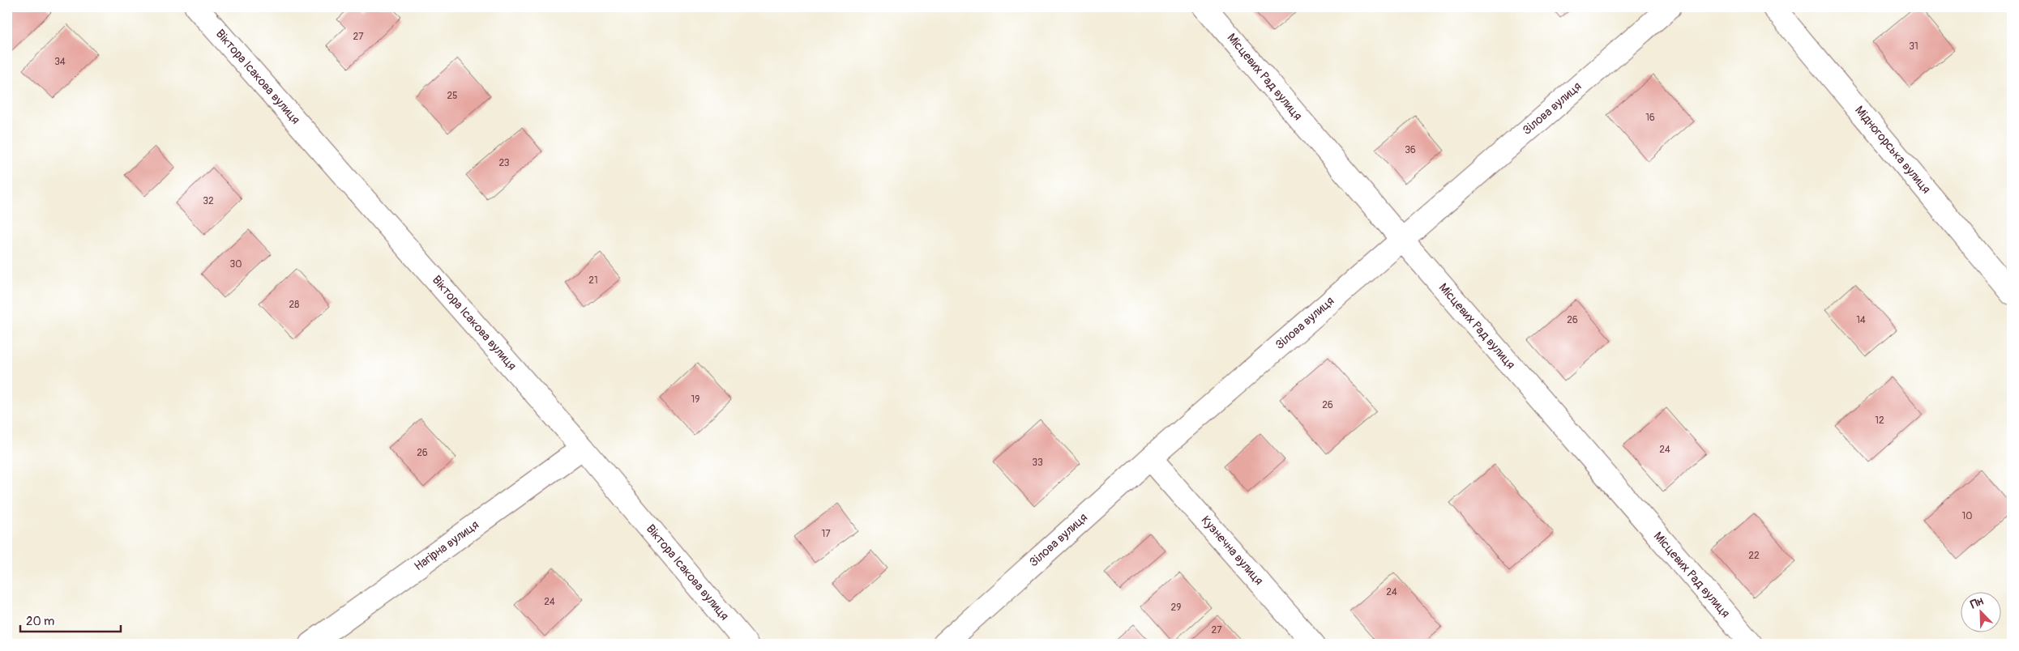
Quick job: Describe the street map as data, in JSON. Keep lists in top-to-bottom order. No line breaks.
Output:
{"streets":{"street":["Віктора Ісакова вулиця","Місцевих Рад вулиця","Зілова вулиця","Мідногорська вулиця","Нагірна вулиця","Кузнечна вулиця"]},"crossings":[["Віктора Ісакова вулиця","Нагірна вулиця"],["Місцевих Рад вулиця","Зілова вулиця"],["Зілова вулиця","Кузнечна вулиця"]],"house_numbers":["27","31","34","25","16","36","23","32","30","21","28","26","14","19","26","12","24","26","33","10","17","22","24","24","29","27"],"scale_bar":"20 m","north":"top left"}
